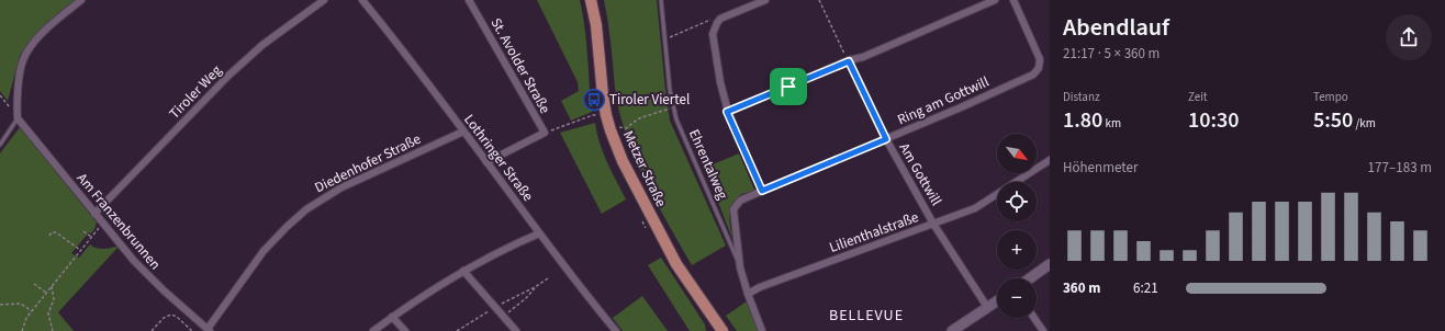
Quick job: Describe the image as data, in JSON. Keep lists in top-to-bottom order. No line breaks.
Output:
{"streets":{"main road":["Metzer Straße"],"street":["St. Avolder Straße","Tiroler Weg","Ring am Gottwill","Lothringer Straße","Diedenhofer Straße","Ehrentalweg","Am Gottwill","Am Franzenbrunnen","Lilienthalstraße"]},"crossings":[["St. Avolder Straße","Lothringer Straße"],["Tiroler Weg","Am Franzenbrunnen"],["Ring am Gottwill","Ehrentalweg"],["Ring am Gottwill","Am Gottwill"],["Lothringer Straße","Diedenhofer Straße"],["Diedenhofer Straße","Am Franzenbrunnen"],["Ehrentalweg","Lilienthalstraße"],["Am Gottwill","Lilienthalstraße"]],"districts":["BELLEVUE"],"places":{"bus stop":["Tiroler Viertel"]},"north":"bottom right","page":{"heading":["Abendlauf","21:17 · 5 × 360 m"],"stats":[["Distanz","1.80 km"],["Zeit","10:30"],["Tempo","5:50 /km"]],"map_buttons":["+","−"],"chart":["Höhenmeter","177–183 m"],"list":[{"name":"360 m","note":"6:21"}]}}
